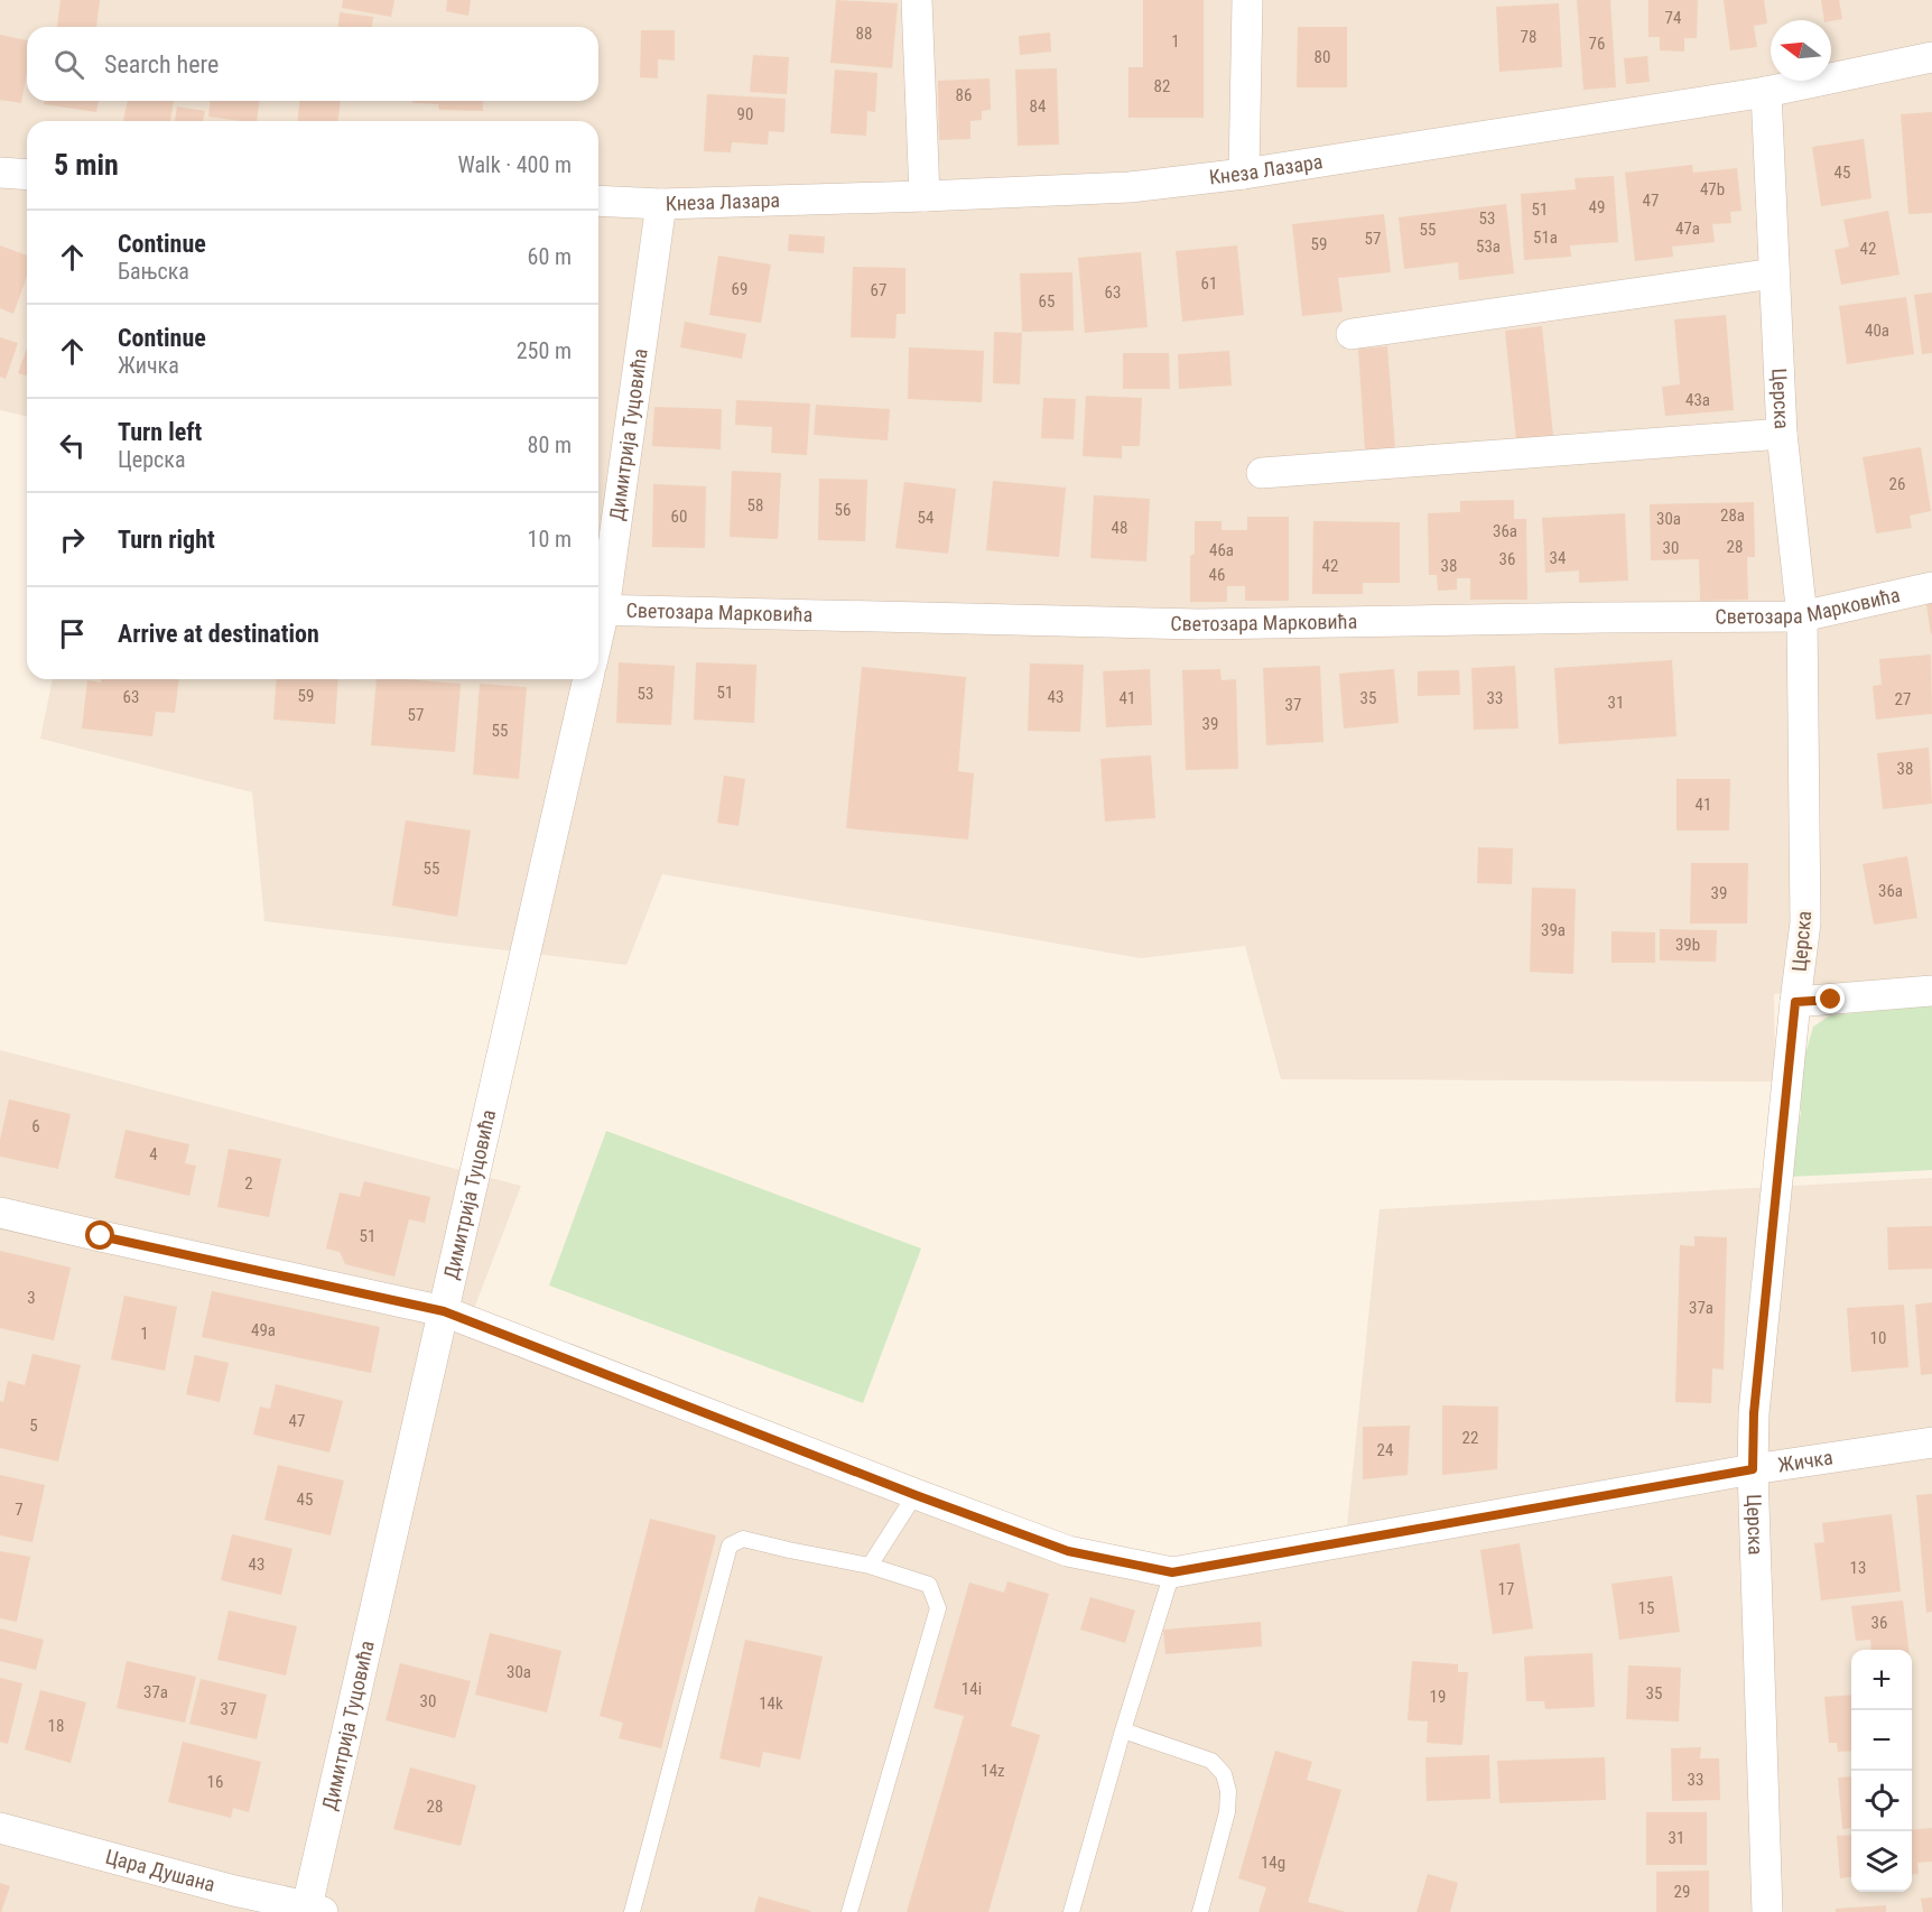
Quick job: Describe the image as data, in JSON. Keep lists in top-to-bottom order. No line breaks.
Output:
{"streets":{"street":["Кнеза Лазара","Церска","Димитрија Туцовића","Светозара Марковића","Жичка","Цара Душана"]},"crossings":[["Кнеза Лазара","Церска"],["Кнеза Лазара","Димитрија Туцовића"],["Церска","Светозара Марковића"],["Церска","Жичка"],["Димитрија Туцовића","Жичка"],["Димитрија Туцовића","Цара Душана"]],"house_numbers":["74","88","78","1","76","80","82","86","84","90","45","47b","47","49","51","53","47a","55","51a","57","59","53a","42","61","69","67","63","65","40a","43a","26","58","56","28a","60","54","30a","48","36a","28","30","46a","34","36","42","38","46","51","53","59","63","43","41","35","33","27","31","37","57","39","55","38","41","55","36a","39","39a","39b","6","4","2","51","3","37a","49a","1","10","47","5","22","24","45","7","43","13","17","15","36","30a","14i","37a","35","19","30","14k","37","18","14z","33","16","28","31","14g","29"],"north":"left","page":{"search":"Search here","heading":["5 min","Walk · 400 m"],"list":[["Continue","Бањска","60 m"],["Continue","Жичка","250 m"],["Turn left","Церска","80 m"],["Turn right","10 m"],"Arrive at destination"],"map_buttons":["+","−"]}}
